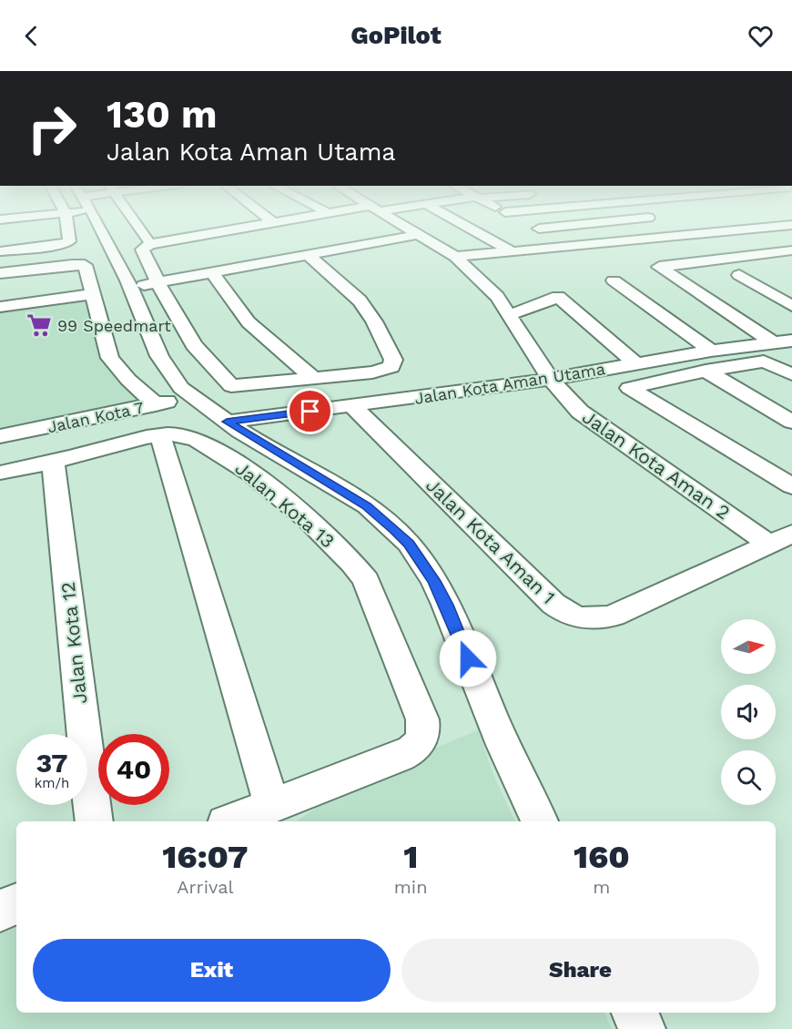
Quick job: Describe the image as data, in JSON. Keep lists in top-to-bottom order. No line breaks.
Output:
{"streets":{"street":["Jalan Kota Aman Utama","Jalan Kota 7","Jalan Kota Aman 2","Jalan Kota 13","Jalan Kota Aman 1","Jalan Kota 12"]},"crossings":[["Jalan Kota Aman Utama","Jalan Kota Aman 2"],["Jalan Kota Aman Utama","Jalan Kota Aman 1"],["Jalan Kota Aman 2","Jalan Kota Aman 1"],["Jalan Kota 13","Jalan Kota 12"]],"places":{"supermarket":["99 Speedmart"]},"north":"right","page":{"header":"GoPilot","turn":["130 m","Jalan Kota Aman Utama"],"speed":"37 km/h","limit":"40","eta":["16:07","Arrival","1","min","160","m"],"buttons":["Exit","Share"]}}
